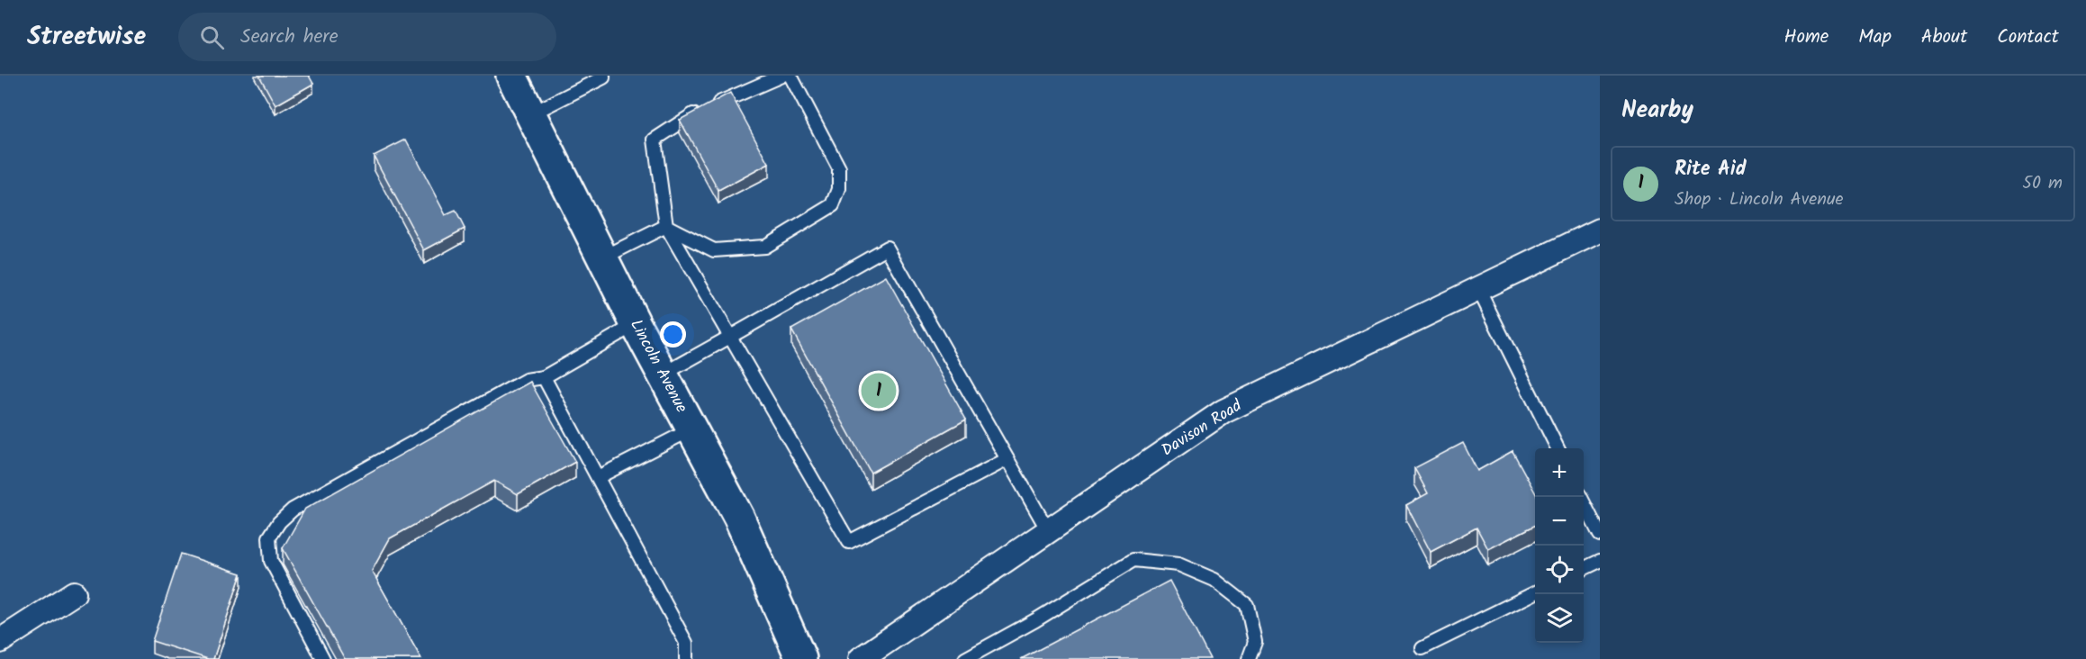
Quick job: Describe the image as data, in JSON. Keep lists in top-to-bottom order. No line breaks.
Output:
{"streets":{"street":["Lincoln Avenue","Davison Road"]},"page":{"header":"Streetwise","search":"Search here","nav":["Home","Map","About","Contact"],"heading":"Nearby","list":[{"mark":"1","name":"Rite Aid","note":"Shop · Lincoln Avenue","value":"50 m"}],"pins":"1","map_buttons":["+","−"]}}
